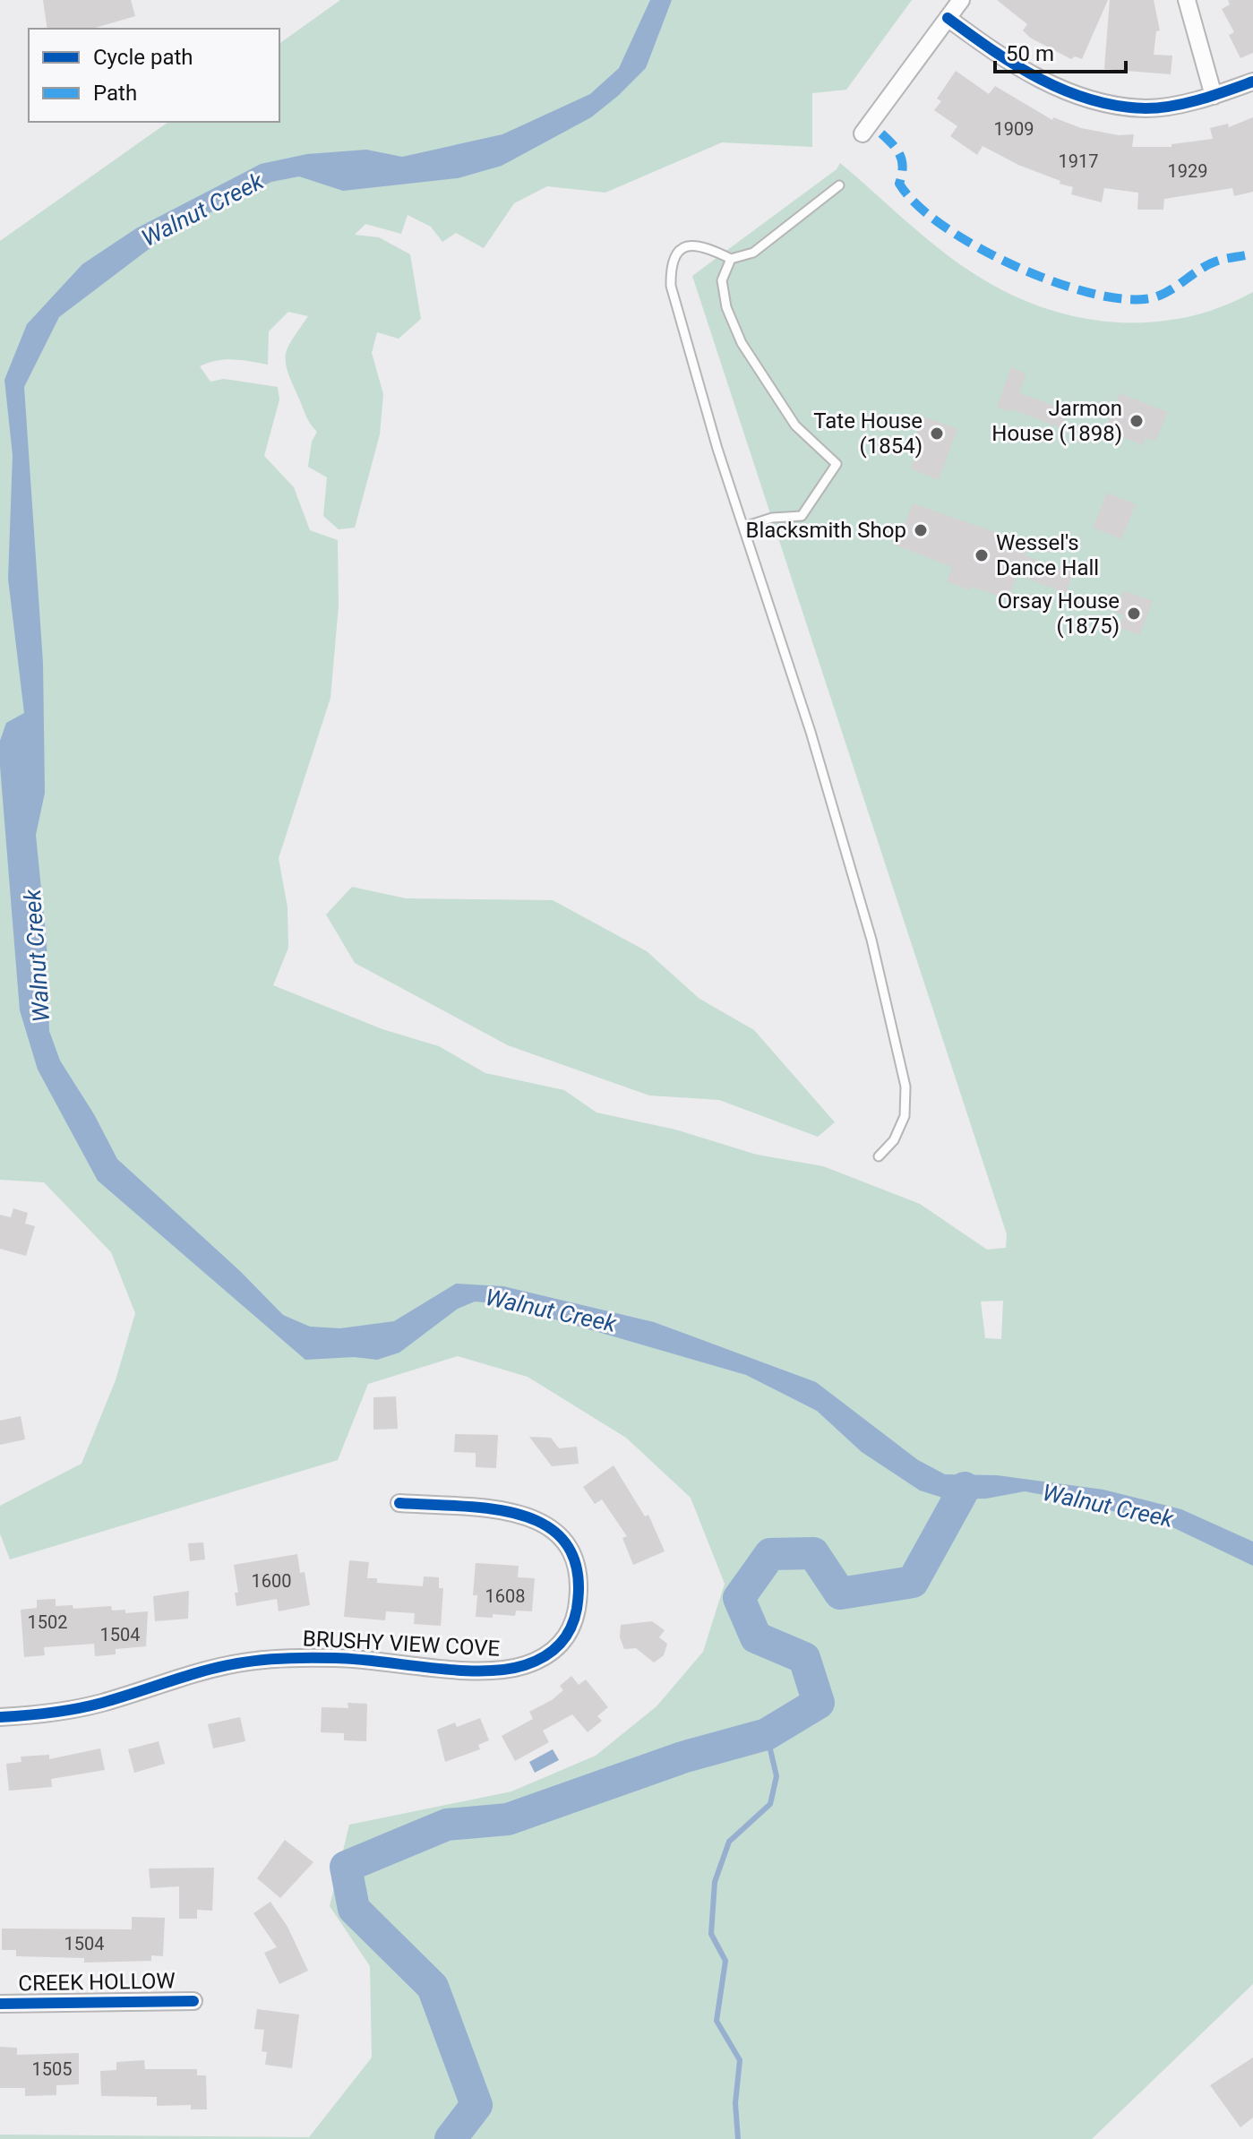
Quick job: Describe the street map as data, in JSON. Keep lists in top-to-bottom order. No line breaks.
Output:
{"streets":{"street":["BRUSHY VIEW COVE","CREEK HOLLOW"]},"water":["Walnut Creek"],"places":["Jarmon House (1898)","Tate House (1854)","Blacksmith Shop","Wessel's Dance Hall","Orsay House (1875)"],"house_numbers":["1909","1917","1929","1600","1608","1502","1504","1504","1505"],"legend":["Cycle path","Path"],"scale_bar":"50 m"}
